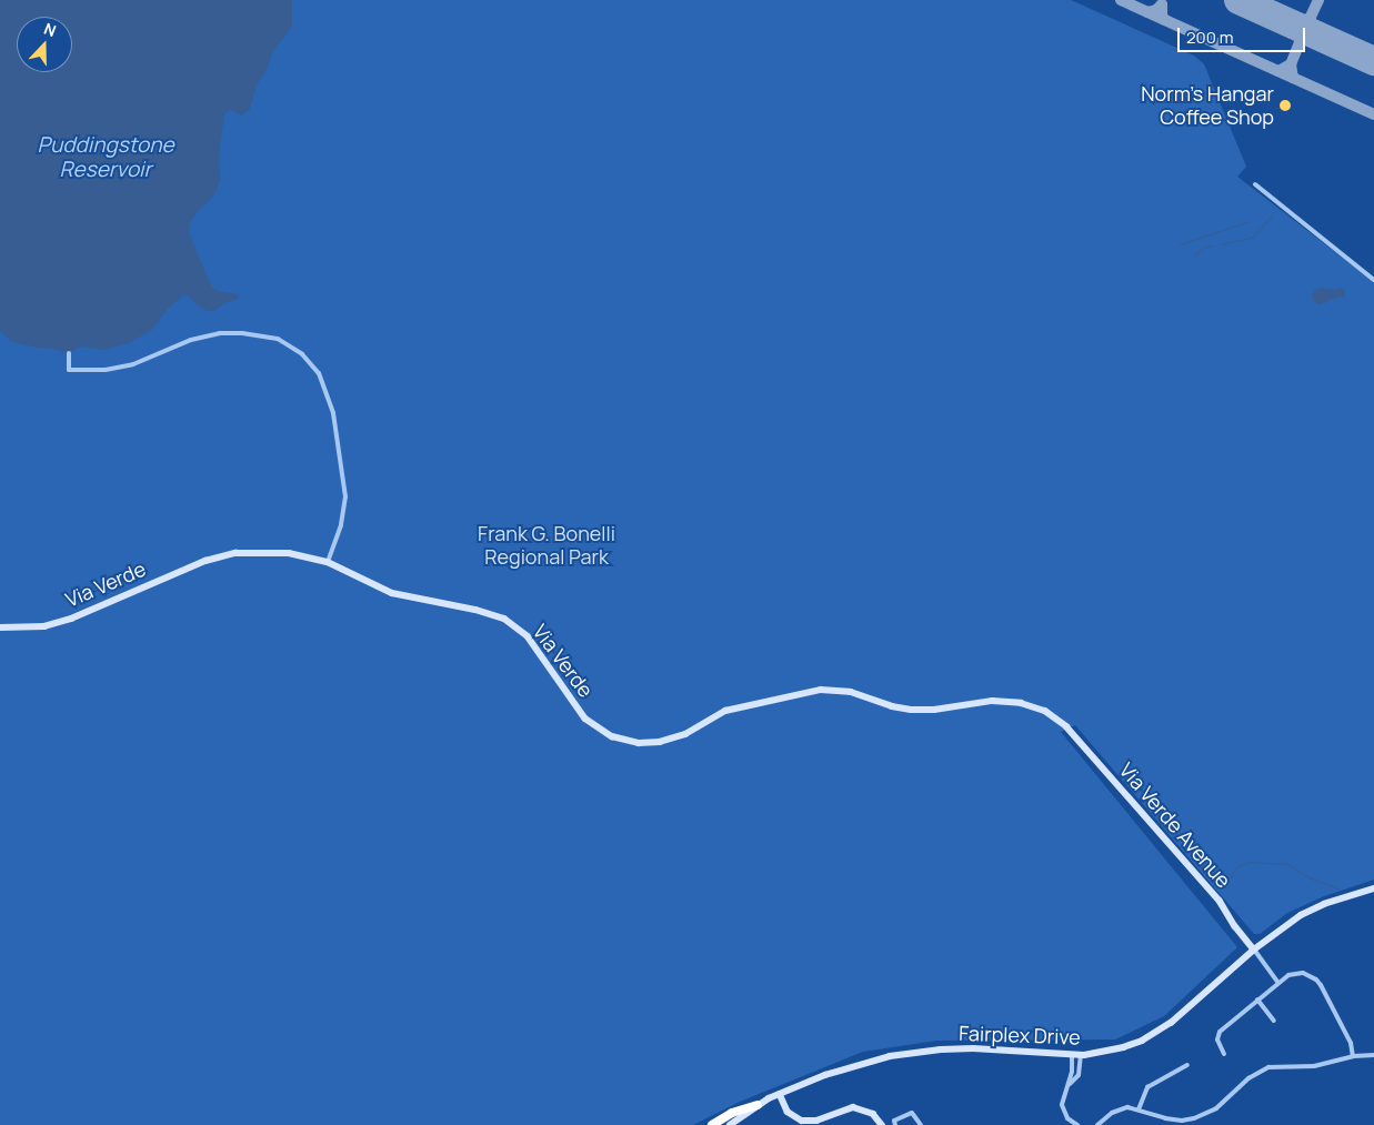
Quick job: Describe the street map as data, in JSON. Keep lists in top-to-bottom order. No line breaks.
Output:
{"streets":{"main road":["Via Verde","Via Verde Avenue","Fairplex Drive"]},"crossings":[["Via Verde","Via Verde Avenue"],["Via Verde Avenue","Fairplex Drive"]],"water":["Puddingstone Reservoir"],"parks":["Frank G. Bonelli Regional Park"],"places":["Norm's Hangar Coffee Shop"],"scale_bar":"200 m","north":"top"}
